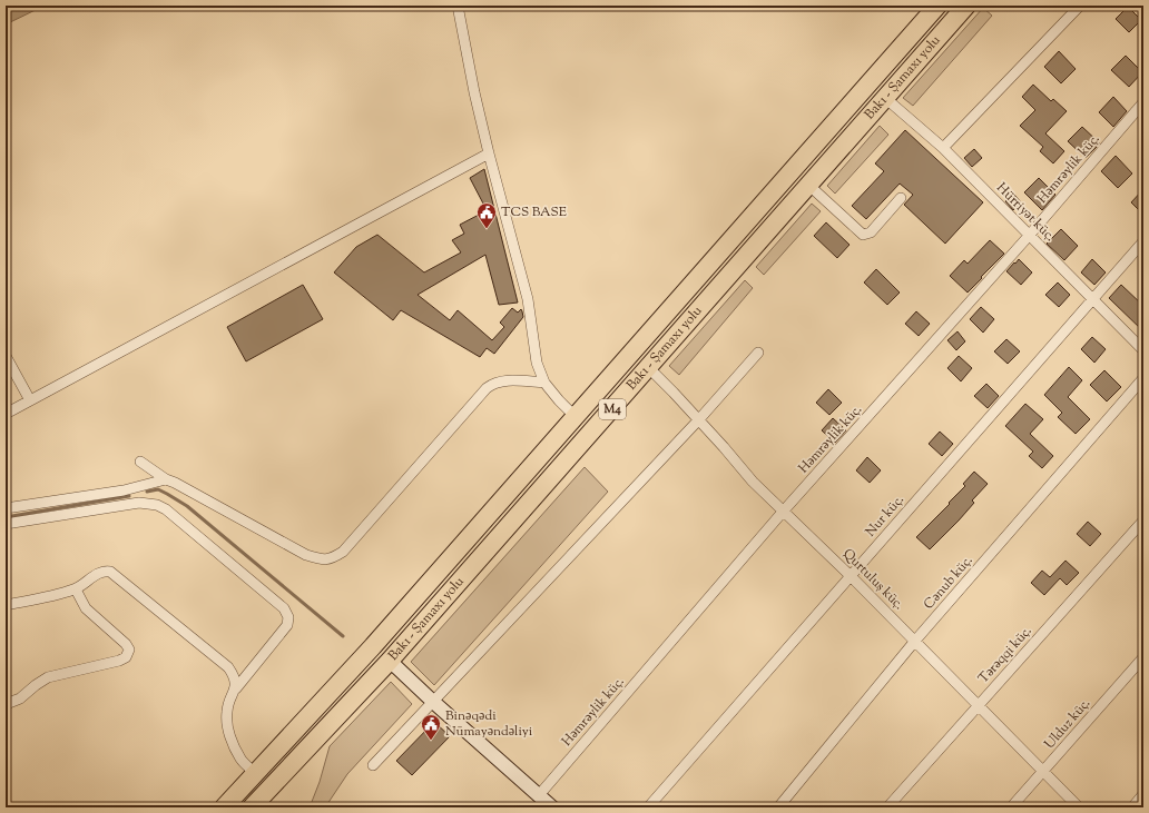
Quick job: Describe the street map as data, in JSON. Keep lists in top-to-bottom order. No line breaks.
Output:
{"streets":{"highway":["Bakı - Şamaxı yolu","M4"],"street":["Həmrəylik küç.","Hürriyət küç.","Nur küç.","Qurtuluş küç.","Cənub küç.","Tərəqqi küç.","Ulduz küç."]},"crossings":[["Bakı - Şamaxı yolu","Hürriyət küç."],["Bakı - Şamaxı yolu","Qurtuluş küç."],["Həmrəylik küç.","Hürriyət küç."],["Həmrəylik küç.","Qurtuluş küç."],["Hürriyət küç.","Nur küç."],["Nur küç.","Qurtuluş küç."],["Qurtuluş küç.","Cənub küç."],["Qurtuluş küç.","Tərəqqi küç."],["Qurtuluş küç.","Ulduz küç."]],"places":{"public building":["TCS BASE","Binəqədi Nümayəndəliyi"]}}
